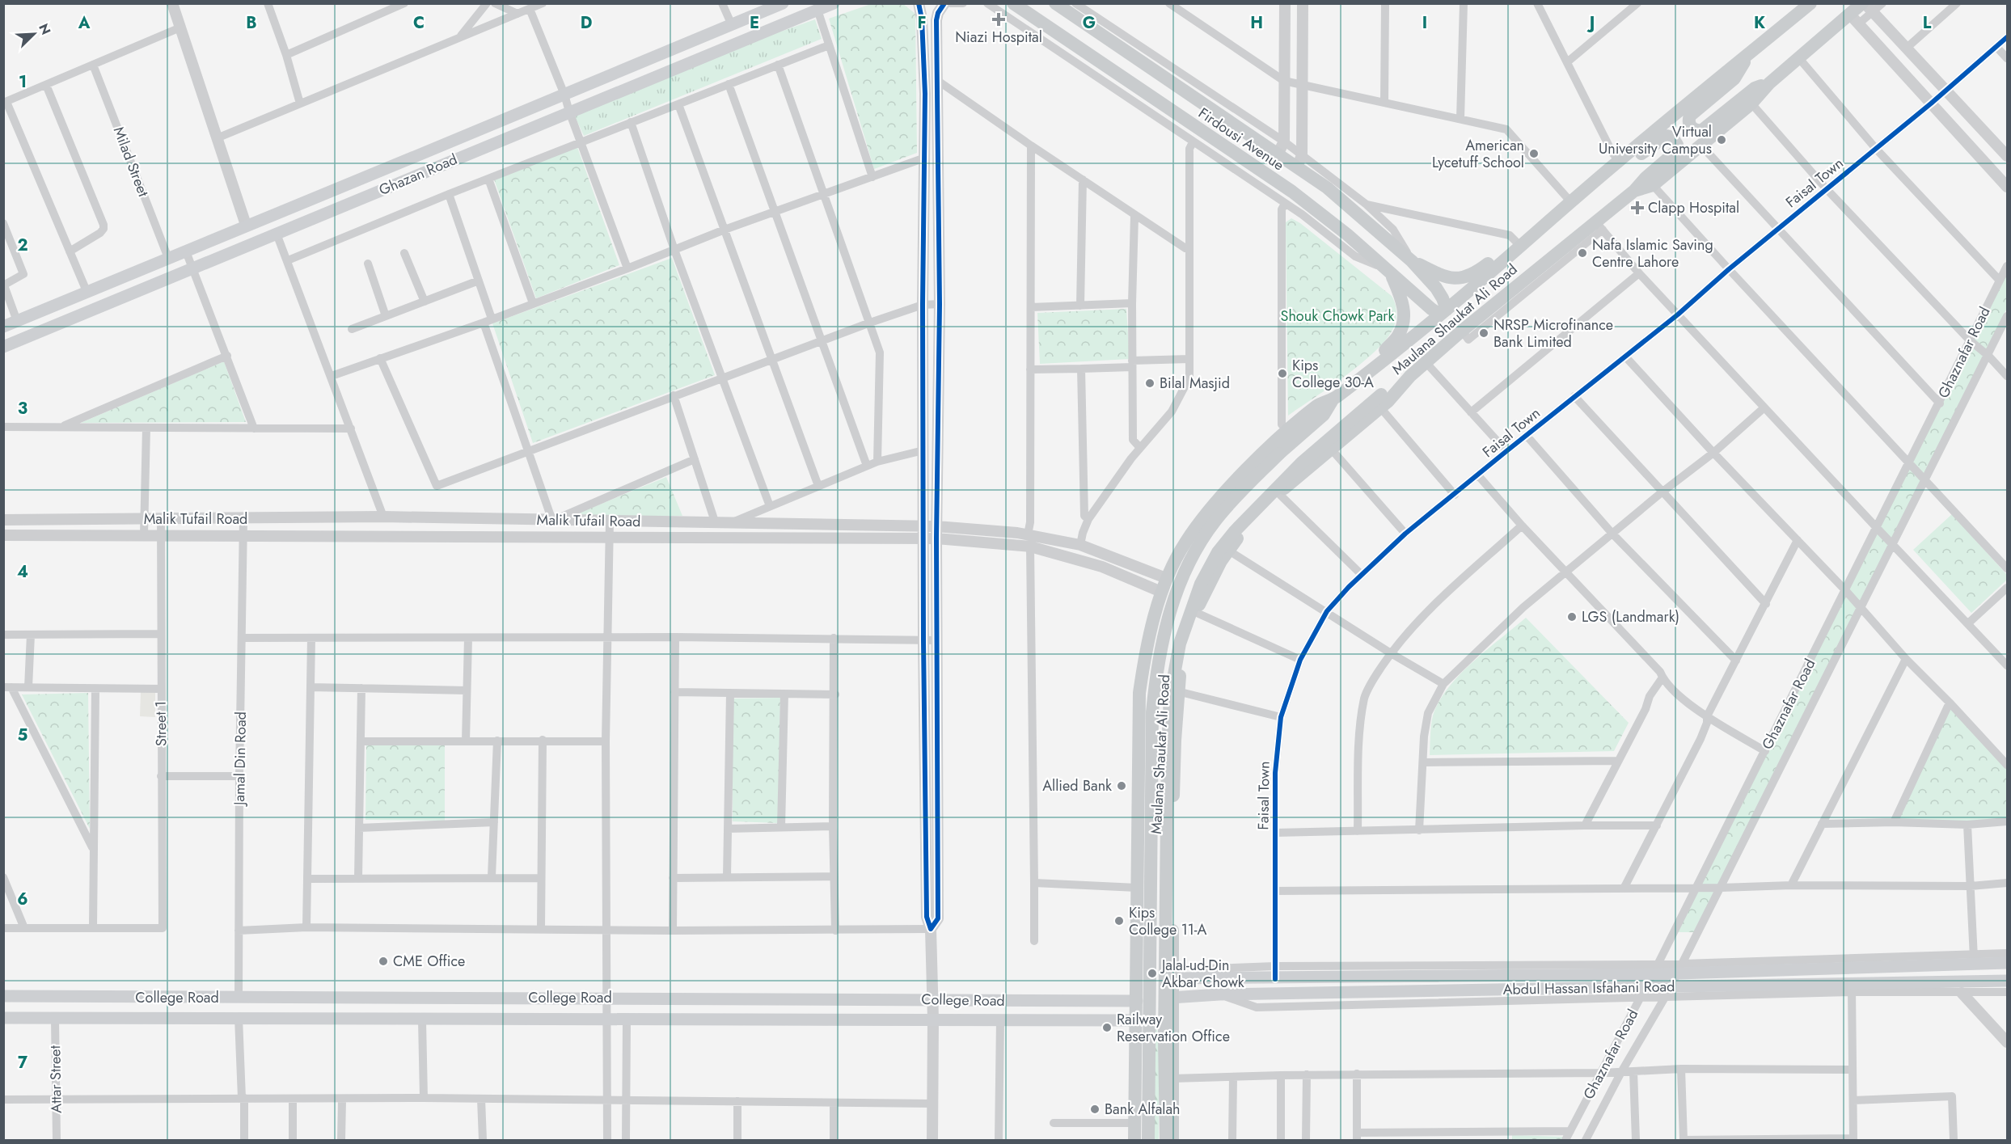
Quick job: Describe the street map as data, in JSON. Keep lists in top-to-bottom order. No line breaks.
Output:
{"streets":{"main road":["Firdousi Avenue","Ghazan Road","Maulana Shaukat Ali Road","Abdul Hassan Isfahani Road","College Road"],"street":["Milad Street","Faisal Town","Ghaznafar Road","Malik Tufail Road","Street 1","Jamal Din Road","Attar Street"]},"crossings":[["Firdousi Avenue","Maulana Shaukat Ali Road"],["Milad Street","Ghazan Road"],["Faisal Town","Abdul Hassan Isfahani Road"],["Maulana Shaukat Ali Road","Malik Tufail Road"],["Maulana Shaukat Ali Road","Abdul Hassan Isfahani Road"],["Maulana Shaukat Ali Road","College Road"],["Ghaznafar Road","Abdul Hassan Isfahani Road"],["Malik Tufail Road","Street 1"],["Malik Tufail Road","Jamal Din Road"],["Jamal Din Road","College Road"],["College Road","Attar Street"]],"parks":["Shouk Chowk Park"],"places":{"health":["Niazi Hospital","Clapp Hospital"],"other":["Virtual University Campus","American Lycetuff School","Nafa Islamic Saving Centre Lahore","NRSP Microfinance Bank Limited","Kips College 30-A","Bilal Masjid","LGS (Landmark)","Allied Bank","Kips College 11-A","CME Office","Jalal-ud-Din Akbar Chowk","Railway Reservation Office","Bank Alfalah"]},"north":"top right","grid":{"columns":["A","B","C","D","E","F","G","H","I","J","K","L"],"rows":["1","2","3","4","5","6","7"]}}
